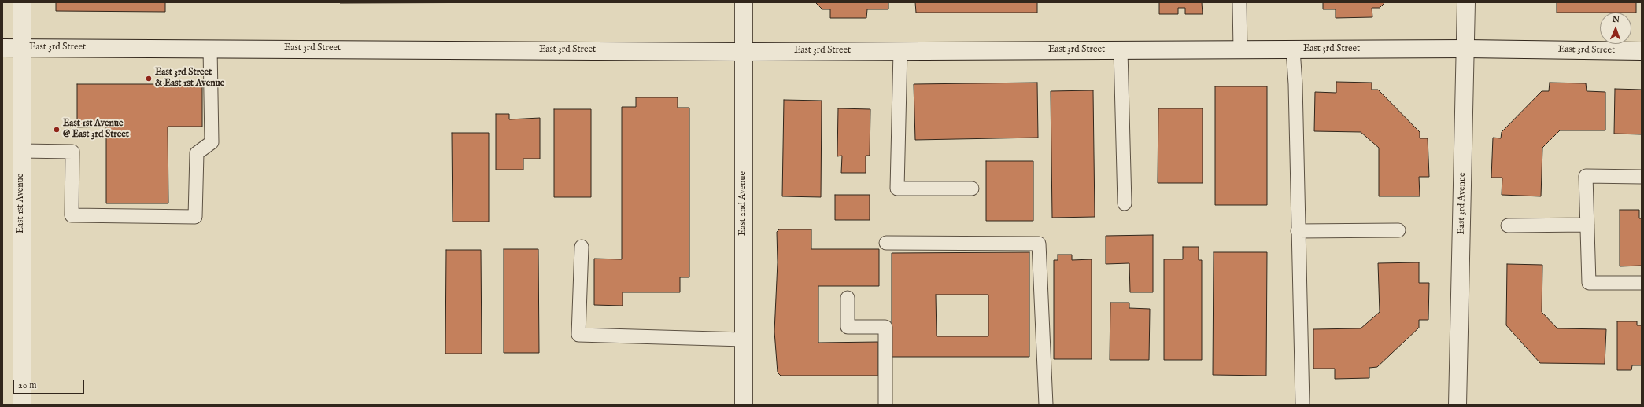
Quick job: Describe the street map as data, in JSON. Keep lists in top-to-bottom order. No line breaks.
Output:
{"streets":{"street":["East 3rd Street","East 1st Avenue","East 2nd Avenue","East 3rd Avenue"]},"crossings":[["East 3rd Street","East 1st Avenue"],["East 3rd Street","East 2nd Avenue"],["East 3rd Street","East 3rd Avenue"]],"places":["East 3rd Street & East 1st Avenue","East 1st Avenue @ East 3rd Street"],"scale_bar":"20 m","north":"top"}
